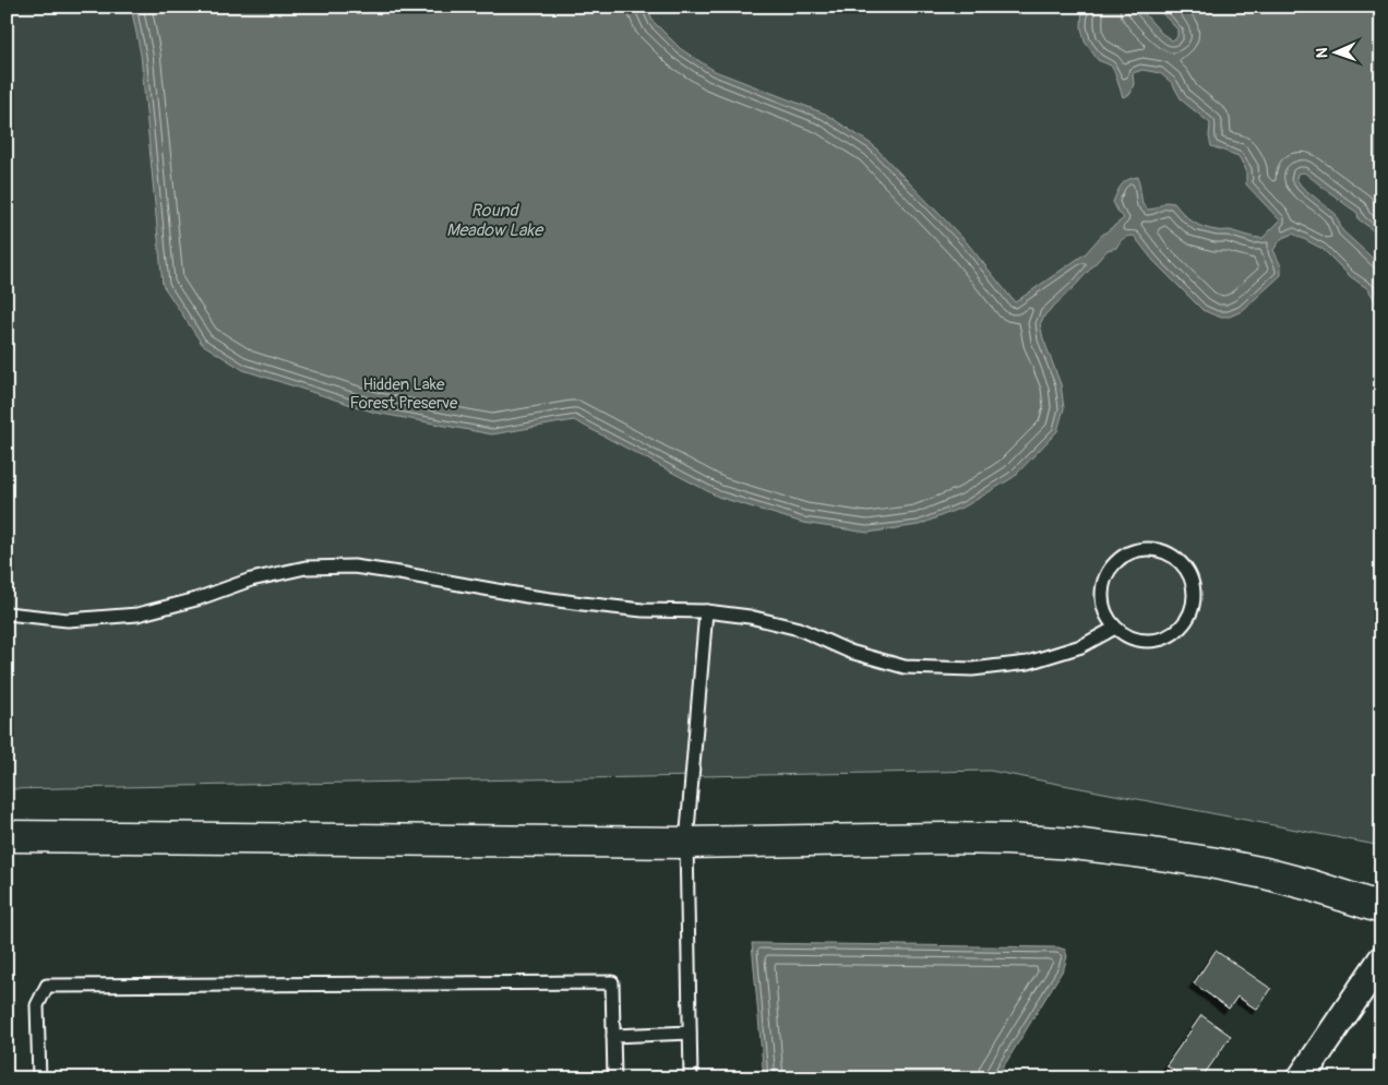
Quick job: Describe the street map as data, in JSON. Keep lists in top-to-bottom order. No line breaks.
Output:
{"water":["Round Meadow Lake"],"parks":["Hidden Lake Forest Preserve"],"north":"left"}
